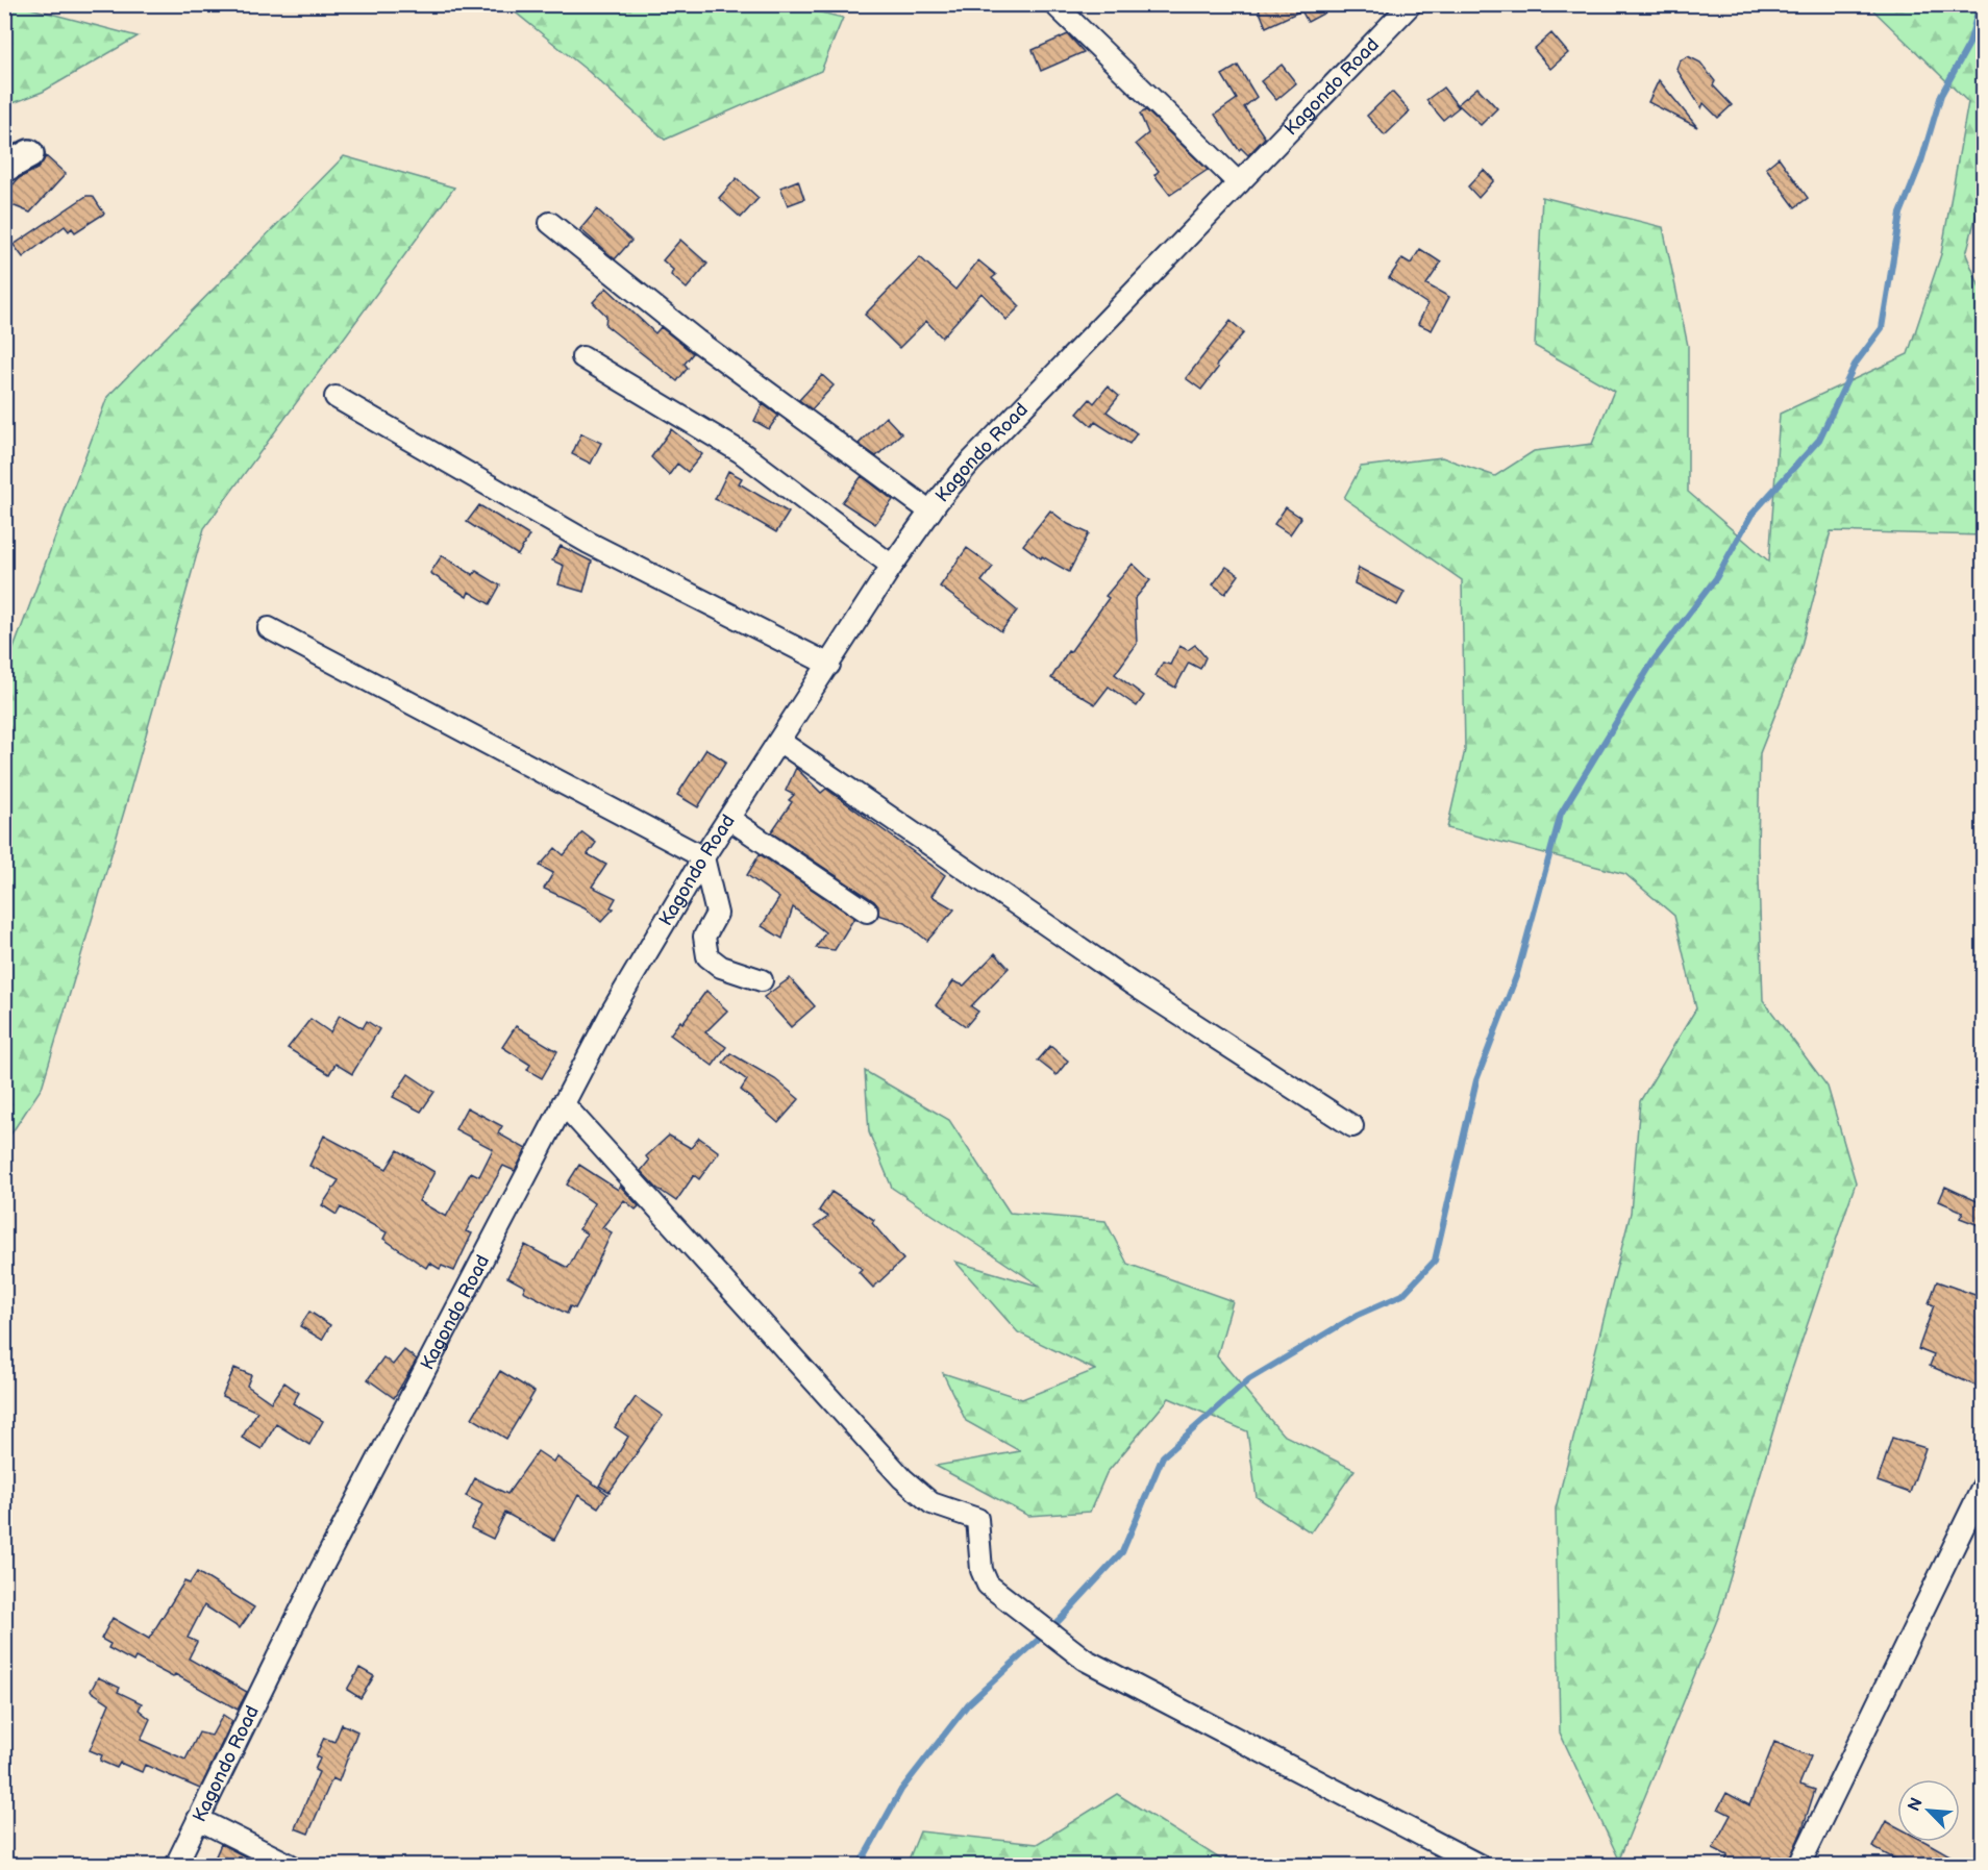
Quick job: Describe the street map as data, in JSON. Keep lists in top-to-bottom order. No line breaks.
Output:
{"streets":{"street":["Kagondo Road"]},"north":"top left"}
